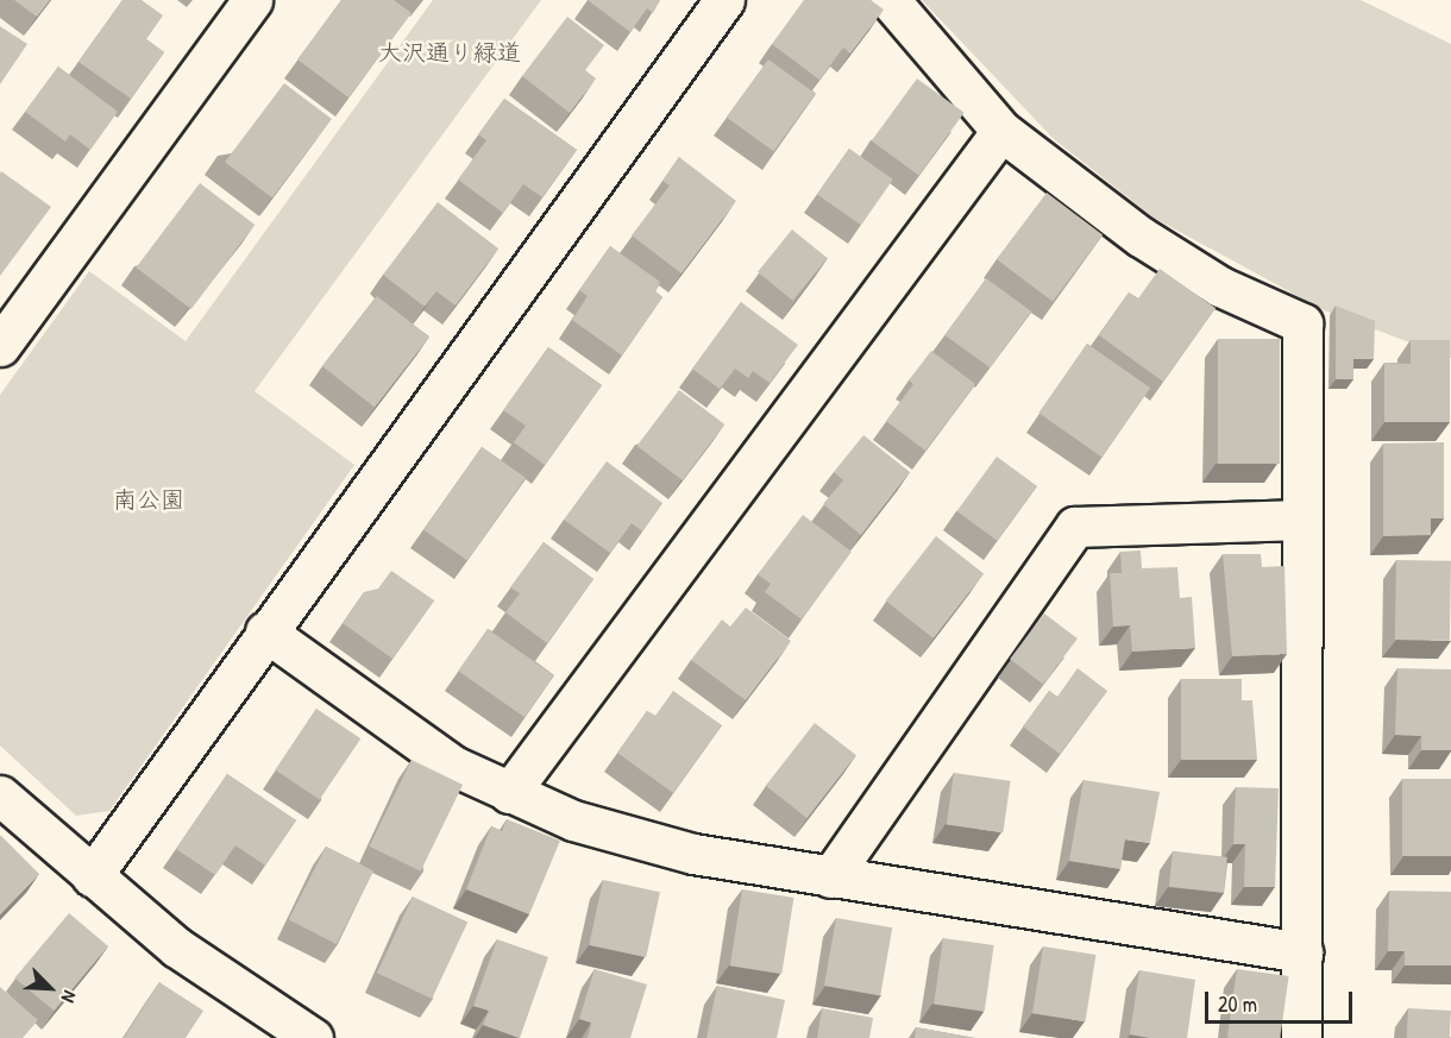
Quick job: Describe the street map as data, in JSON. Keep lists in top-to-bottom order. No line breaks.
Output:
{"parks":["大沢通り緑道","南公園"],"scale_bar":"20 m","north":"bottom right"}
